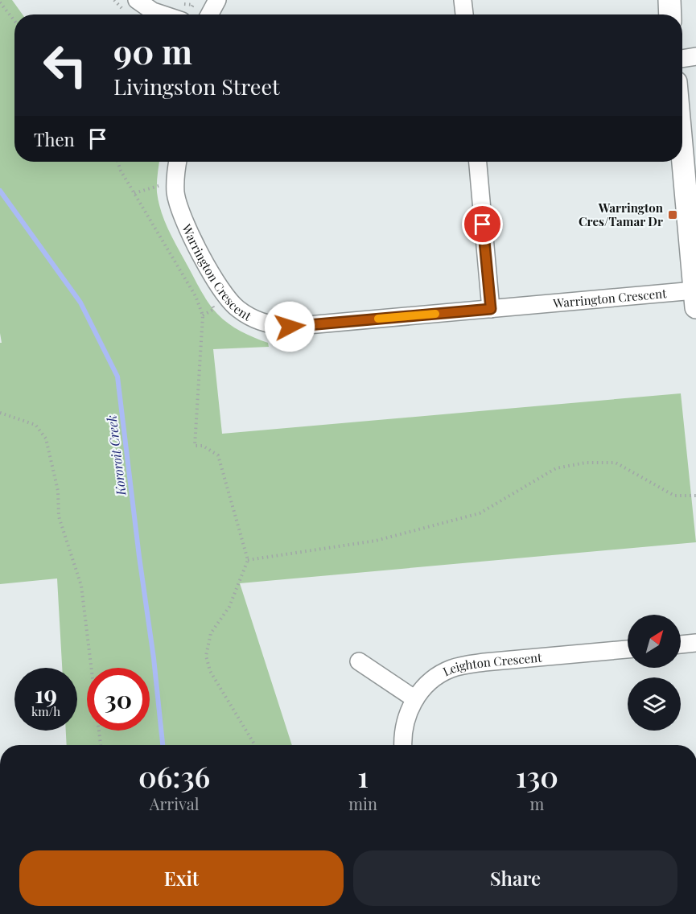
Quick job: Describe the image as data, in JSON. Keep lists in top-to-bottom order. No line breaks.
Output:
{"streets":{"street":["Warrington Crescent","Leighton Crescent"]},"water":["Kororoit Creek"],"places":{"transit":["Warrington Cres/Tamar Dr"]},"north":"top right","page":{"turn":["90 m","Livingston Street"],"then":"Then","speed":"19 km/h","limit":"30","eta":["06:36","Arrival","1","min","130","m"],"buttons":["Exit","Share"]}}
